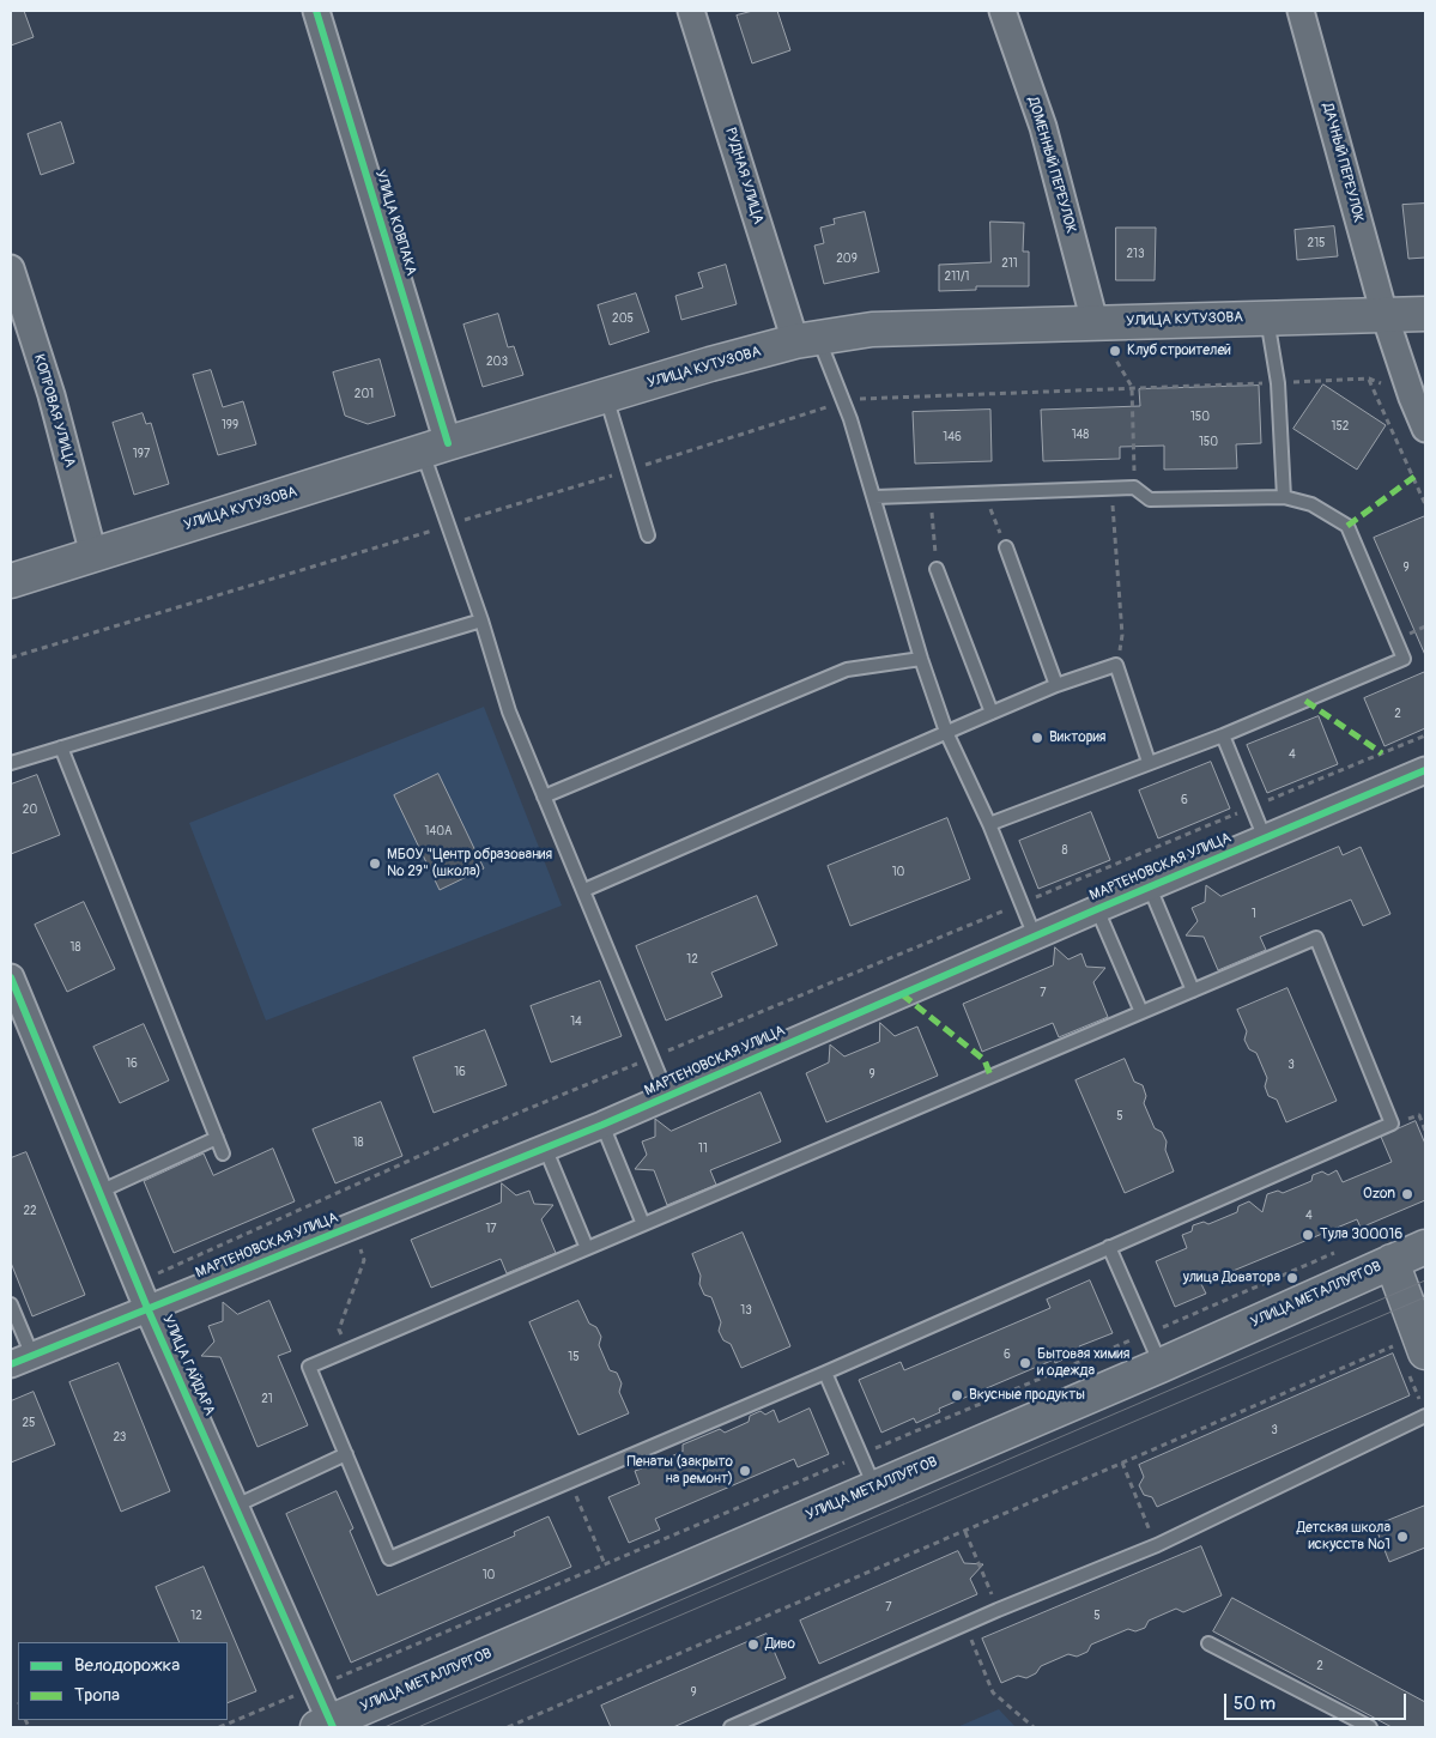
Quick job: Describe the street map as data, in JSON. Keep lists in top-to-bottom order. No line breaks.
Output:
{"streets":{"main road":["УЛИЦА КУТУЗОВА","УЛИЦА МЕТАЛЛУРГОВ"],"street":["ДАЧНЫЙ ПЕРЕУЛОК","ДОМЕННЫЙ ПЕРЕУЛОК","РУДНАЯ УЛИЦА","УЛИЦА КОВПАКА","КОПРОВАЯ УЛИЦА","МАРТЕНОВСКАЯ УЛИЦА","УЛИЦА ГАЙДАРА"]},"crossings":[["ДАЧНЫЙ ПЕРЕУЛОК","УЛИЦА КУТУЗОВА"],["ДОМЕННЫЙ ПЕРЕУЛОК","УЛИЦА КУТУЗОВА"],["РУДНАЯ УЛИЦА","УЛИЦА КУТУЗОВА"],["УЛИЦА КОВПАКА","УЛИЦА КУТУЗОВА"],["УЛИЦА КУТУЗОВА","КОПРОВАЯ УЛИЦА"],["МАРТЕНОВСКАЯ УЛИЦА","УЛИЦА ГАЙДАРА"],["УЛИЦА МЕТАЛЛУРГОВ","УЛИЦА ГАЙДАРА"]],"places":["Клуб строителей","Виктория","МБОУ \"Центр образования № 29\" (школа)","Ozon","Тула 300016","улица Доватора","Бытовая химия и одежда","Вкусные продукты","Пенаты (закрыто на ремонт)","Детская школа искусств №1","Диво"],"house_numbers":["215","213","209","211","211/1","205","203","201","150","199","152","148","146","150","197","9","2","4","6","20","140А","8","10","1","18","12","7","14","16","3","16","9","5","18","11","22","4","17","13","6","15","21","25","3","23","10","7","12","5","2","9"],"legend":["Велодорожка","Тропа"],"scale_bar":"50 m"}
